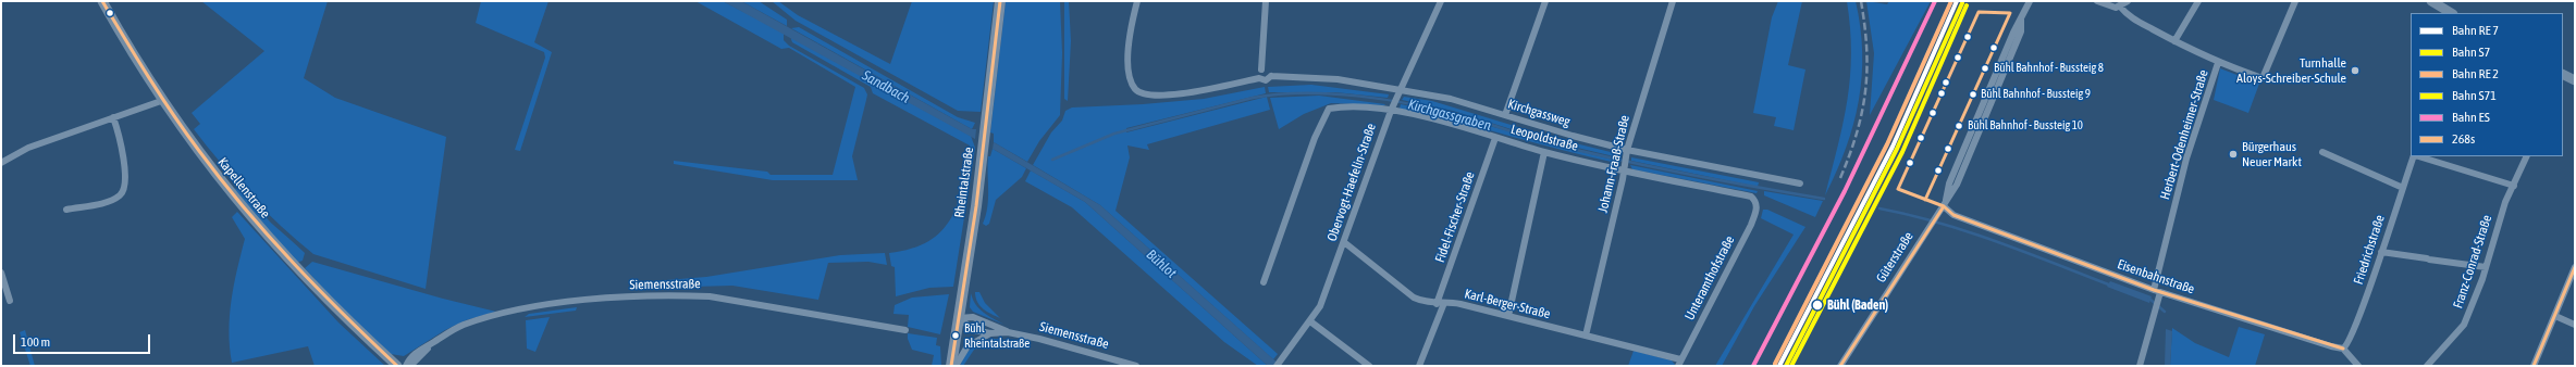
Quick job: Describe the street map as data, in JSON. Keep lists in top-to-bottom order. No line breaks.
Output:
{"streets":{"main road":["Rheintalstraße"],"street":["Kirchgassweg","Herbert-Odenheimer-Straße","Leopoldstraße","Johann-Fraaß-Straße","Obervogt-Haefelin-Straße","Kapellenstraße","Fidel-Fischer-Straße","Friedrichstraße","Güterstraße","Franz-Conrad-Straße","Eisenbahnstraße","Unteramthofstraße","Siemensstraße","Karl-Berger-Straße"]},"crossings":[["Kirchgassweg","Johann-Fraaß-Straße"],["Kirchgassweg","Obervogt-Haefelin-Straße"],["Herbert-Odenheimer-Straße","Eisenbahnstraße"],["Leopoldstraße","Johann-Fraaß-Straße"],["Leopoldstraße","Obervogt-Haefelin-Straße"],["Leopoldstraße","Fidel-Fischer-Straße"],["Leopoldstraße","Unteramthofstraße"],["Johann-Fraaß-Straße","Karl-Berger-Straße"],["Rheintalstraße","Siemensstraße"],["Obervogt-Haefelin-Straße","Karl-Berger-Straße"],["Fidel-Fischer-Straße","Karl-Berger-Straße"],["Friedrichstraße","Eisenbahnstraße"],["Güterstraße","Eisenbahnstraße"],["Unteramthofstraße","Karl-Berger-Straße"]],"water":["Sandbach","Kirchgassgraben","Bühlot"],"places":["Bühl Bahnhof - Bussteig 8","Turnhalle Aloys-Schreiber-Schule","Bühl Bahnhof - Bussteig 9","Bühl Bahnhof - Bussteig 10","Bürgerhaus Neuer Markt","Bühl (Baden)","Bühl Rheintalstraße"],"lines":["rail line ES","transit line 268s","rail line S7","rail line S71"],"legend":["Bahn RE 7","Bahn S7","Bahn RE 2","Bahn S71","Bahn ES","268s"],"scale_bar":"100 m"}
